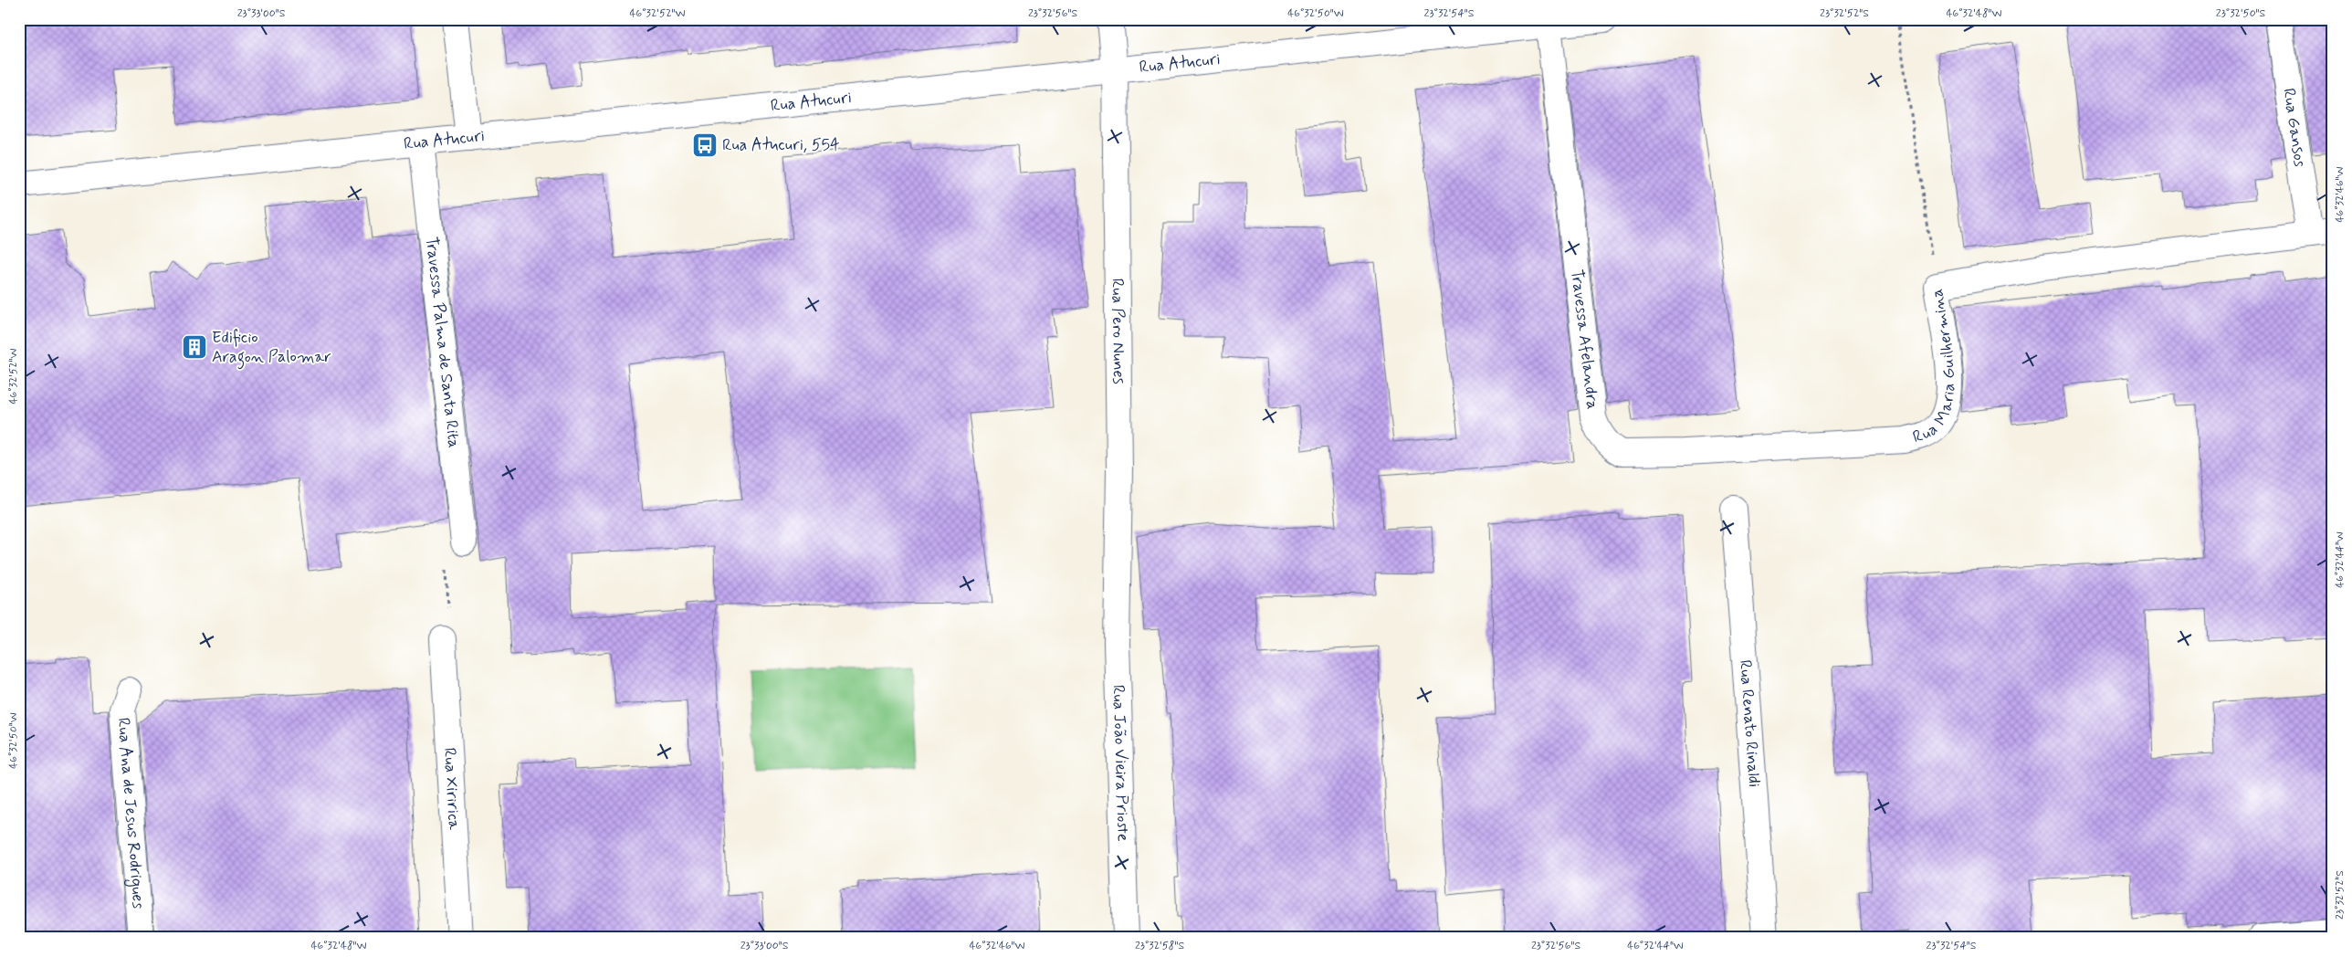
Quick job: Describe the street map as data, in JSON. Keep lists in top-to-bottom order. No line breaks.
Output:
{"streets":{"street":["Rua Atucuri","Rua Gansos","Rua Pero Nunes","Travessa Afelandra","Travessa Palma de Santa Rita","Rua Maria Guilhermina","Rua Renato Rinaldi","Rua João Vieira Prioste","Rua Xiririca","Rua Ana de Jesus Rodrigues"]},"crossings":[["Rua Atucuri","Rua Pero Nunes"],["Rua Atucuri","Travessa Afelandra"],["Rua Atucuri","Travessa Palma de Santa Rita"],["Rua Gansos","Rua Maria Guilhermina"],["Rua Pero Nunes","Rua João Vieira Prioste"],["Travessa Afelandra","Rua Maria Guilhermina"]],"places":{"bus stop":["Rua Atucuri, 554"],"building":["Edificio Aragon Palomar"]},"coordinates":["23°33'00\"S","46°32'52\"W","23°32'56\"S","46°32'50\"W","23°32'54\"S","23°32'52\"S","46°32'48\"W","23°32'50\"S","46°32'46\"W","46°32'44\"W","23°32'58\"S"]}
